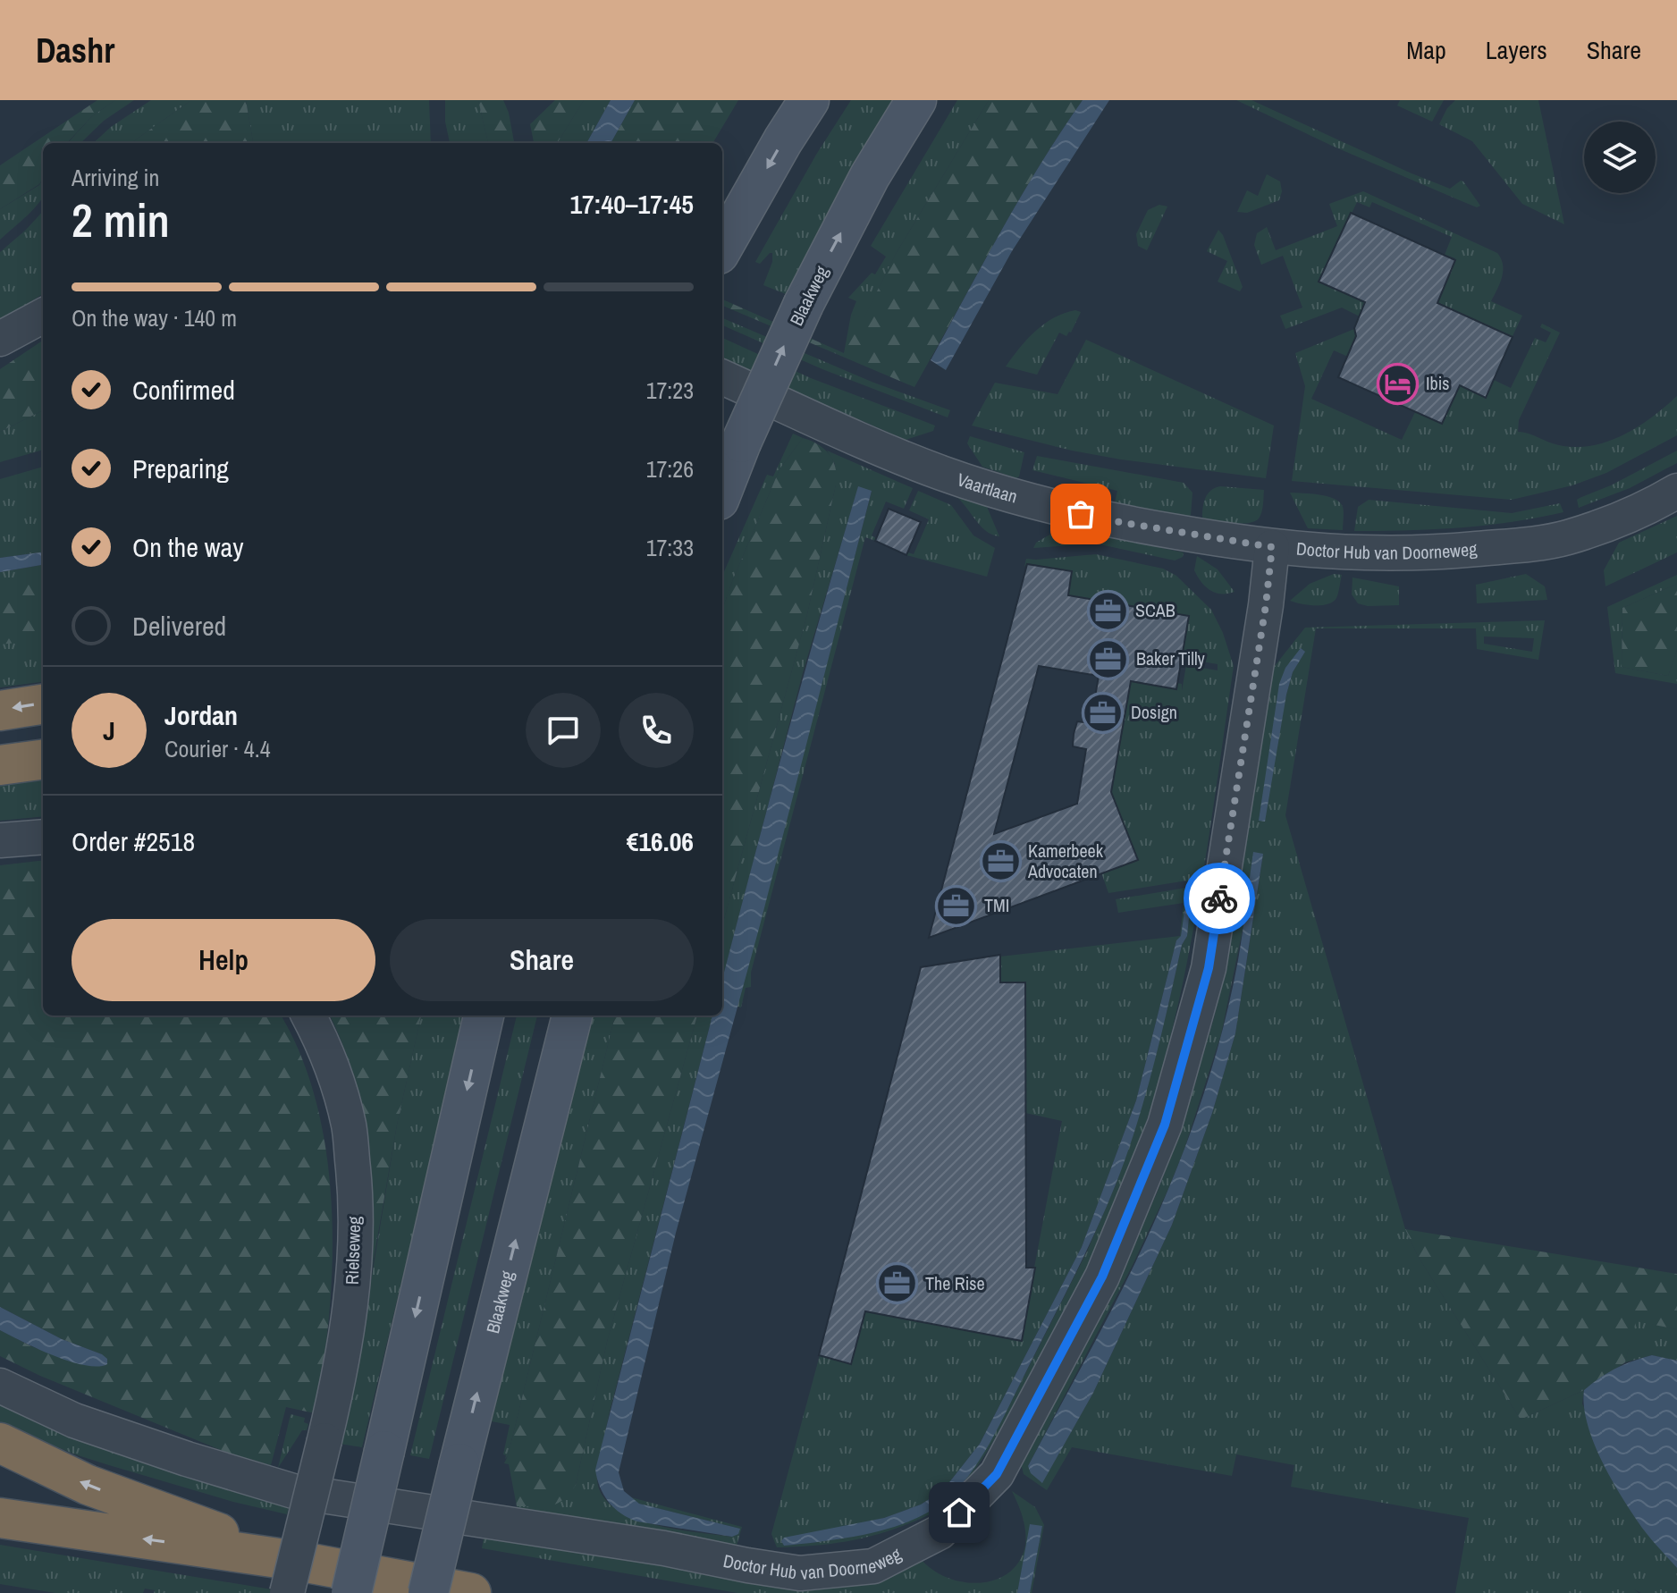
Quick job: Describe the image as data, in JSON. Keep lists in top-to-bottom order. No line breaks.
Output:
{"streets":{"main road":["Blaakweg"],"street":["Vaartlaan","Doctor Hub van Doorneweg","Rielseweg"]},"crossings":[["Vaartlaan","Doctor Hub van Doorneweg"]],"places":{"hotel":["Ibis"],"office":["SCAB","Baker Tilly","Dosign","Kamerbeek Advocaten","TMI","The Rise"]},"page":{"header":"Dashr","nav":["Map","Layers","Share"],"heading":["2 min","Arriving in","17:40–17:45"],"panel":["Jordan","Courier · 4.4","Order #2518","€16.06"],"bar":"On the way · 140 m","list":[["Confirmed","17:23"],["Preparing","17:26"],["On the way","17:33"],"Delivered"],"round":"J","buttons":["Help","Share"]}}
